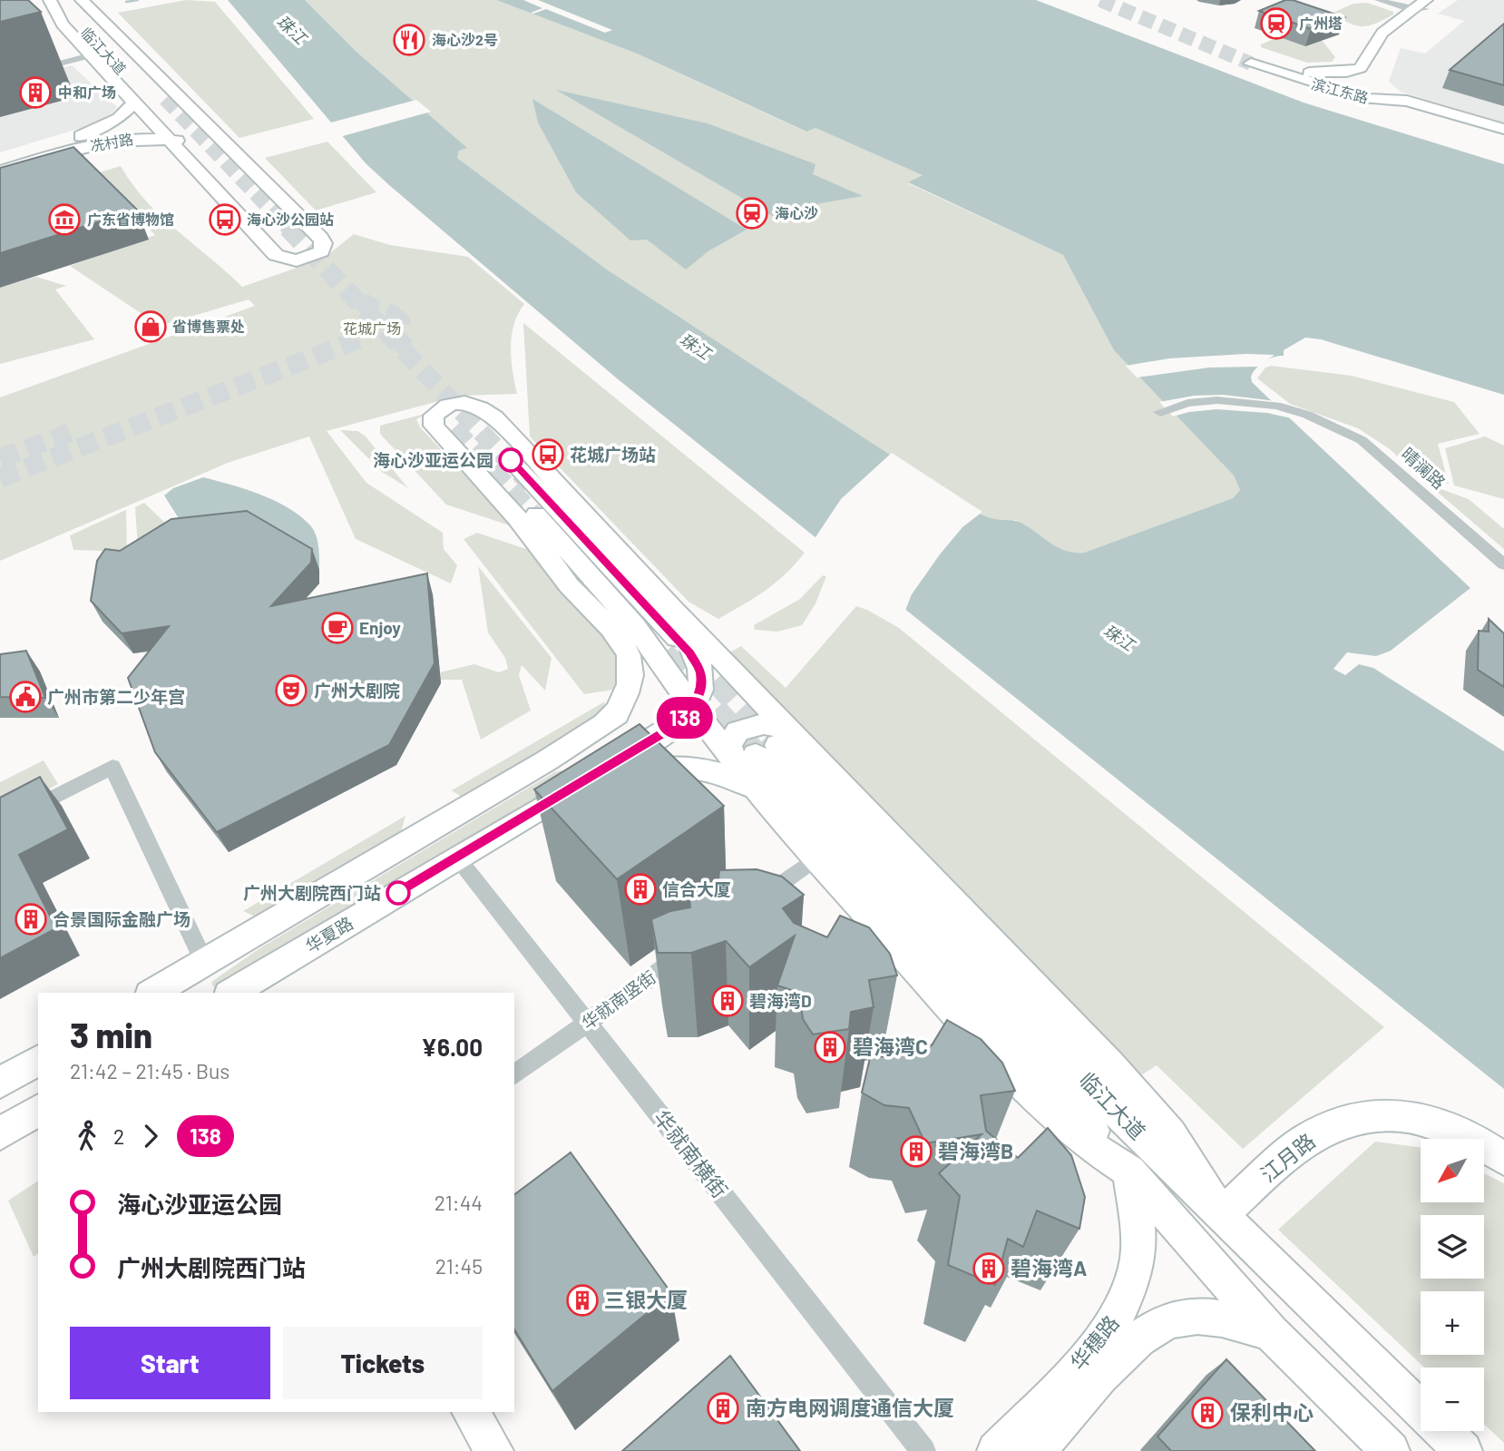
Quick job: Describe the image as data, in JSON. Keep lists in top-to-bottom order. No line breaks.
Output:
{"streets":{"main road":["临江大道","滨江东路","冼村路","华夏路","江月路","华穗路"],"street":["晴澜路","华就南竖街","华就南横街"]},"crossings":[["临江大道","江月路"],["临江大道","华穗路"],["华夏路","华就南横街"],["华就南竖街","华就南横街"]],"water":["珠江"],"parks":["花城广场"],"places":{"station":["广州塔","海心沙"],"restaurant":["海心沙2号"],"building":["中和广场","信合大厦","合景国际金融广场","碧海湾D","碧海湾C","碧海湾B","碧海湾A","三银大厦","南方电网调度通信大厦","保利中心"],"museum":["广东省博物馆"],"bus stop":["海心沙公园站","花城广场站"],"shop":["省博售票处"],"other":["海心沙亚运公园","广州大剧院西门站"],"cafe":["Enjoy"],"theatre":["广州大剧院"],"public building":["广州市第二少年宫"]},"lines":["bus line 138"],"north":"bottom left","page":{"on_map":"138","heading":["3 min","21:42 – 21:45 · Bus","¥6.00"],"legs":["2","138"],"map_buttons":["+","−"],"list":[{"name":"海心沙亚运公园","value":"21:44"},{"name":"广州大剧院西门站","value":"21:45"}],"buttons":["Start","Tickets"]}}
